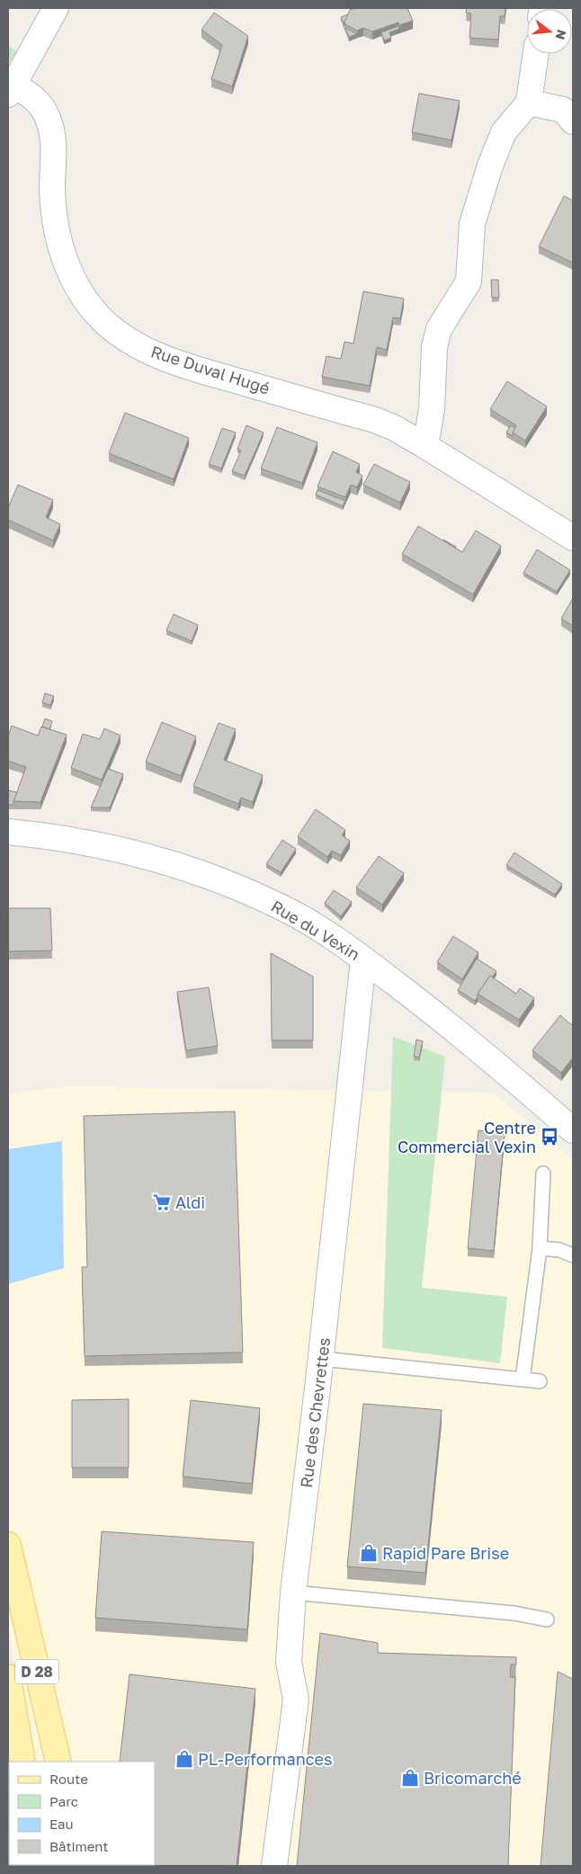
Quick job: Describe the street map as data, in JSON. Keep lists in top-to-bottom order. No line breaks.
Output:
{"streets":{"main road":["D 28"],"street":["Rue Duval Hugé","Rue du Vexin","Rue des Chevrettes"]},"crossings":[["Rue du Vexin","Rue des Chevrettes"]],"places":{"bus stop":["Centre Commercial Vexin"],"supermarket":["Aldi"],"shop":["Rapid Pare Brise","PL-Performances","Bricomarché"]},"legend":["Route","Parc","Eau","Bâtiment"],"north":"right"}
